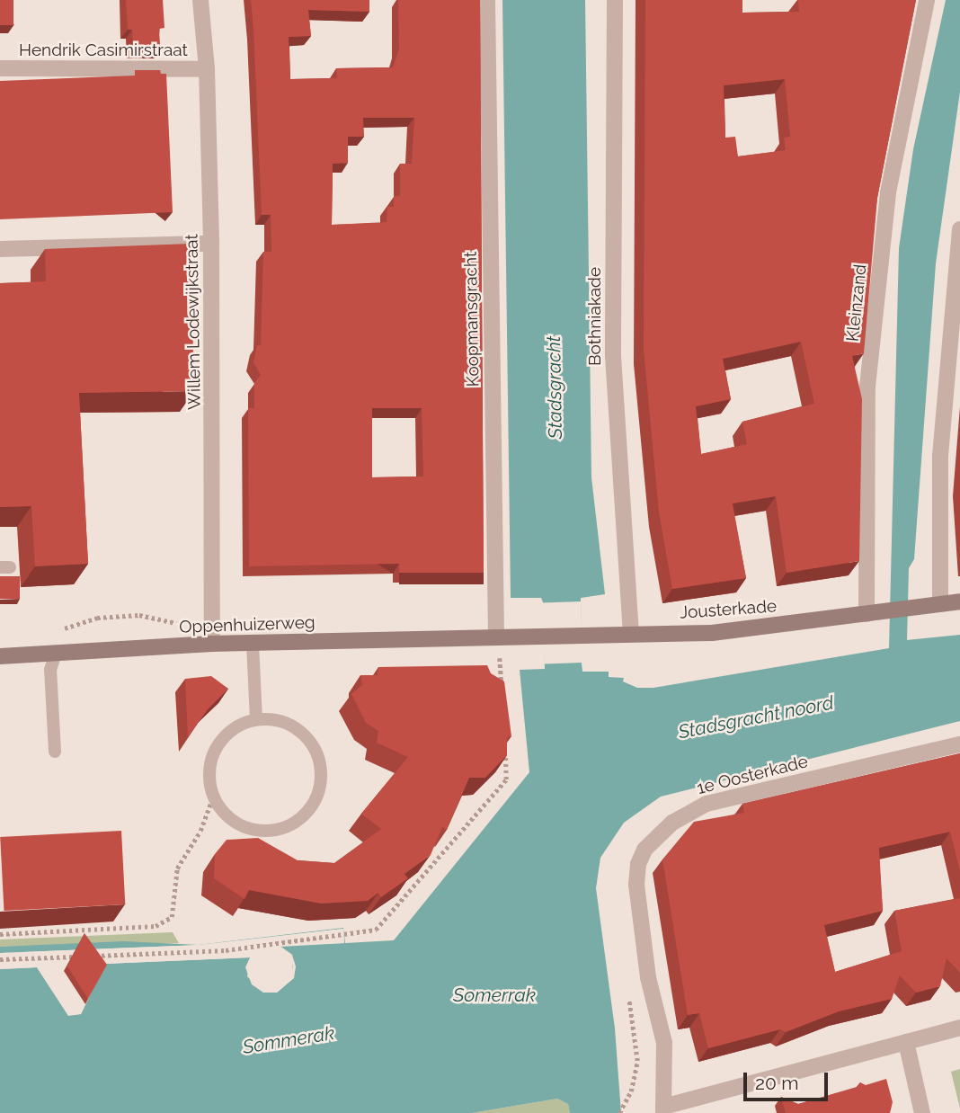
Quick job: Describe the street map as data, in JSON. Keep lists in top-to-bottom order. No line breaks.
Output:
{"streets":{"main road":["Jousterkade","Oppenhuizerweg"],"street":["Hendrik Casimirstraat","Kleinzand","Bothniakade","Koopmansgracht","Willem Lodewijkstraat","1e Oosterkade"]},"crossings":[["Hendrik Casimirstraat","Willem Lodewijkstraat"],["Kleinzand","Jousterkade"],["Bothniakade","Jousterkade"],["Koopmansgracht","Jousterkade"],["Koopmansgracht","Oppenhuizerweg"],["Willem Lodewijkstraat","Oppenhuizerweg"],["Jousterkade","Oppenhuizerweg"]],"water":["Stadsgracht","Stadsgracht noord","Somerrak","Sommerak"],"scale_bar":"20 m"}
